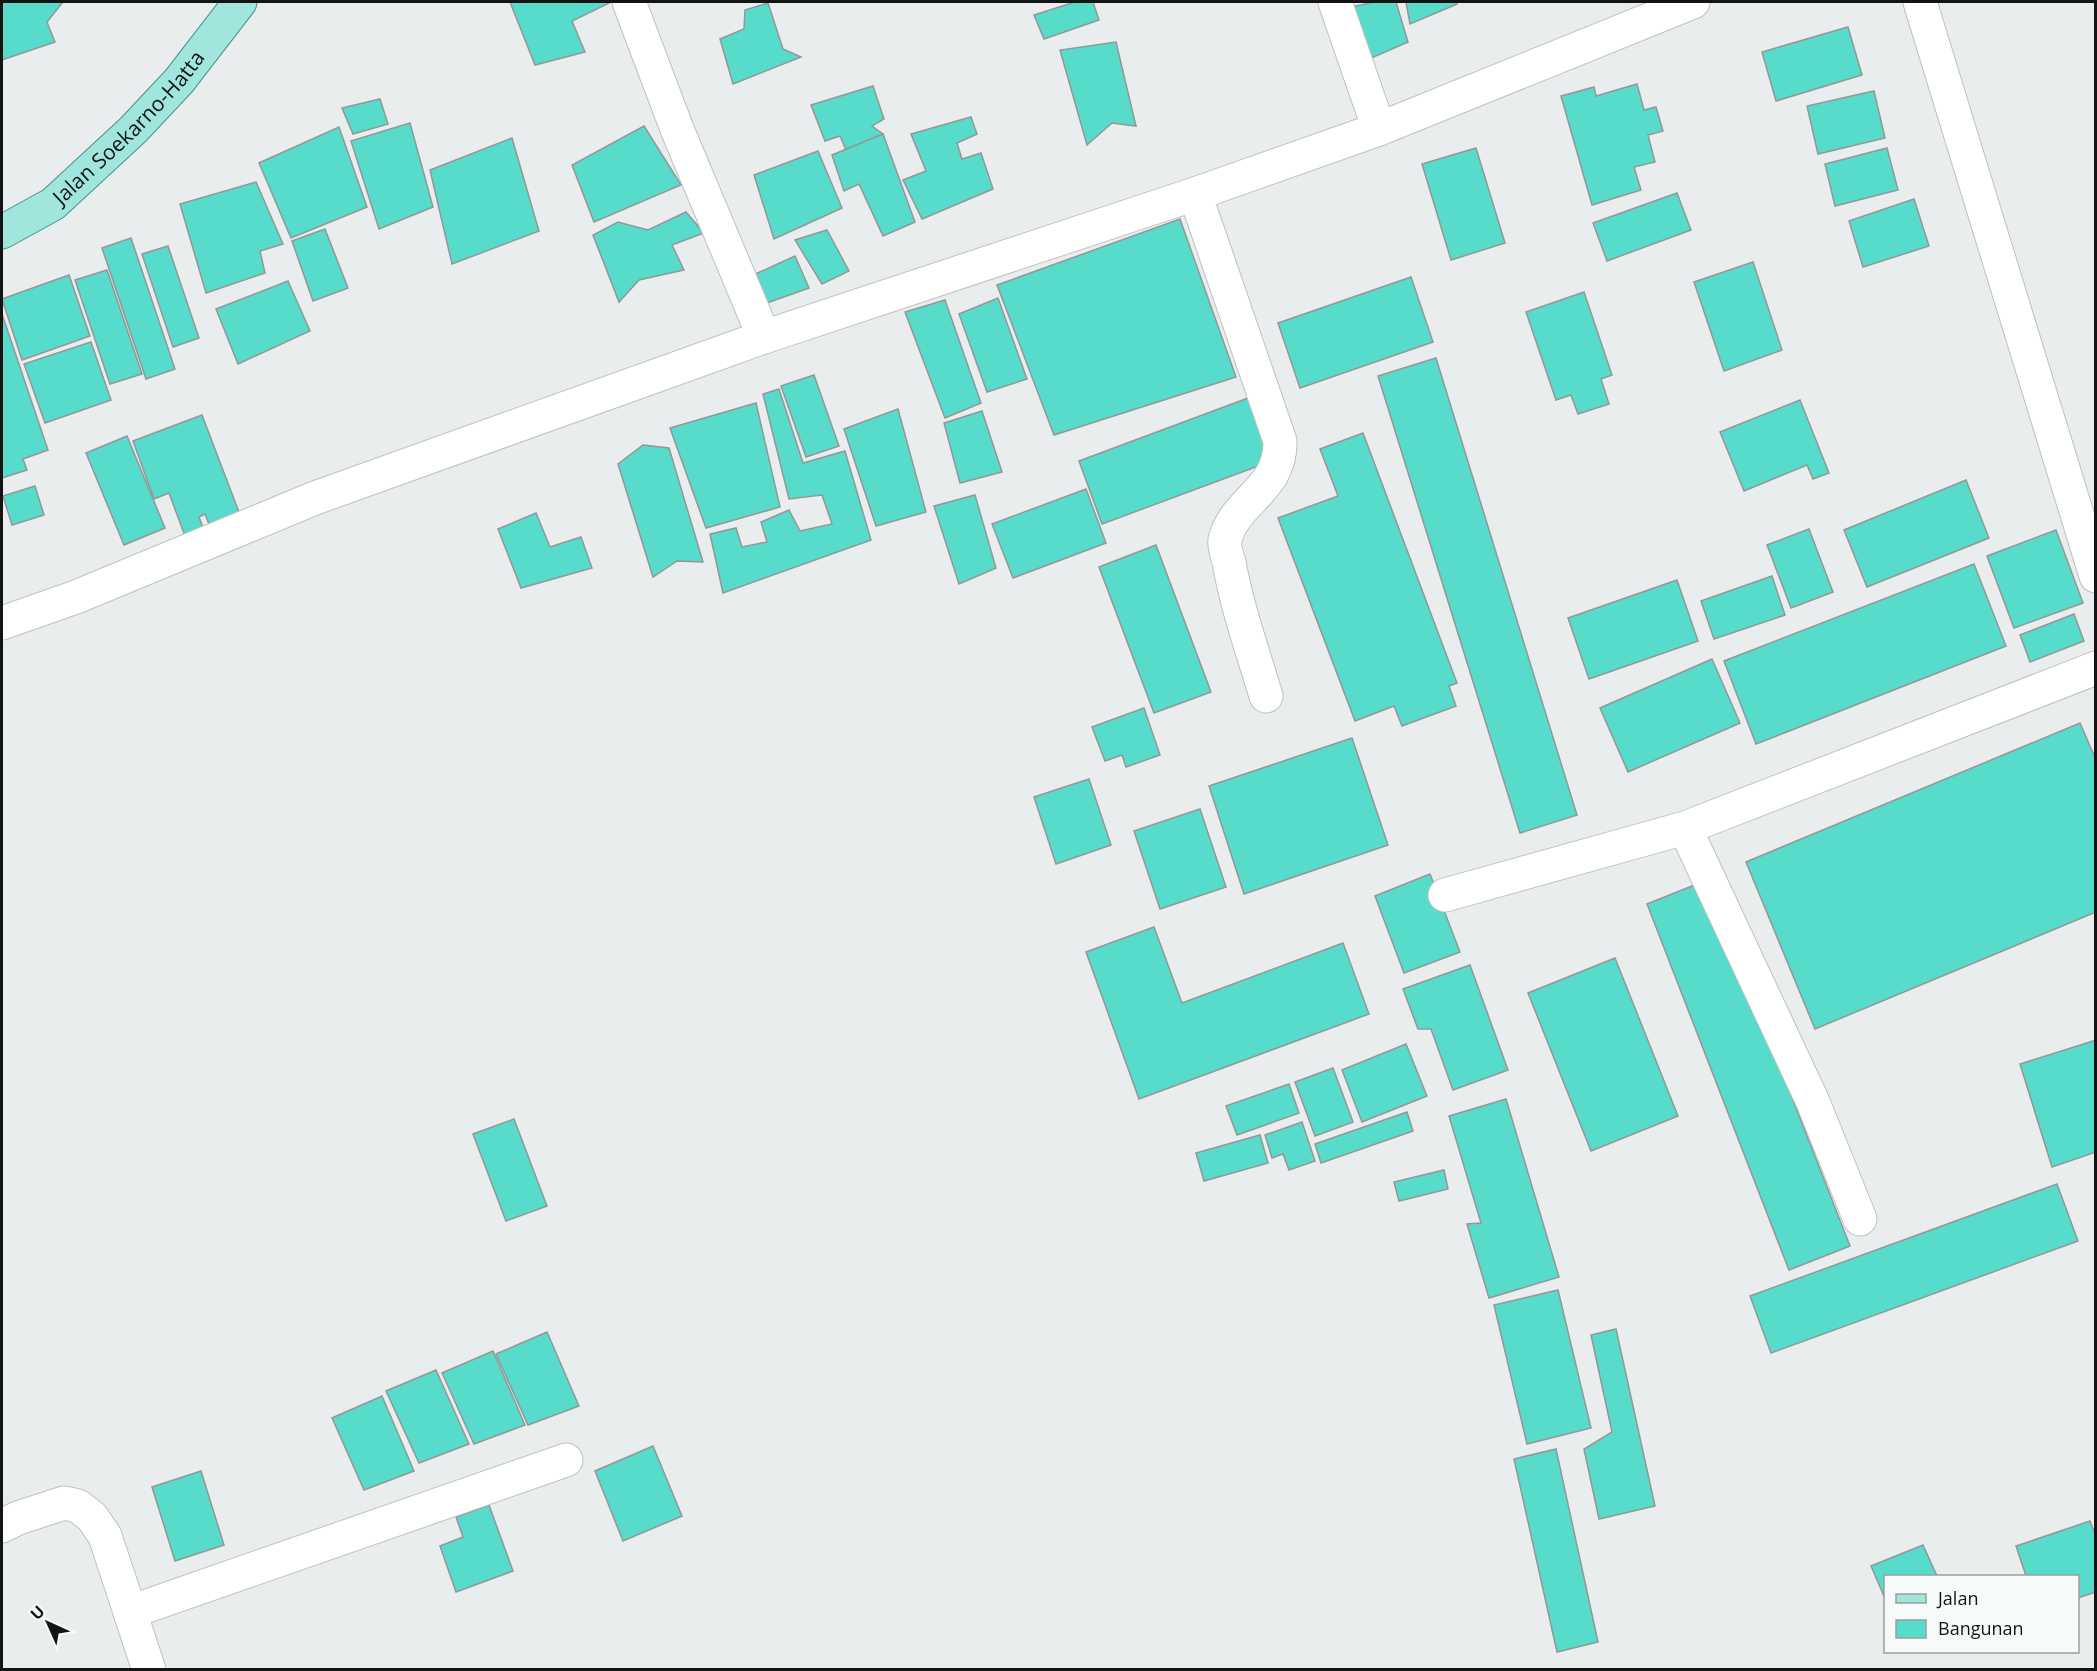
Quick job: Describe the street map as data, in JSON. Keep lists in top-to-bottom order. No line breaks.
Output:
{"streets":{"main road":["Jalan Soekarno-Hatta"]},"legend":["Jalan","Bangunan"],"north":"top left"}
